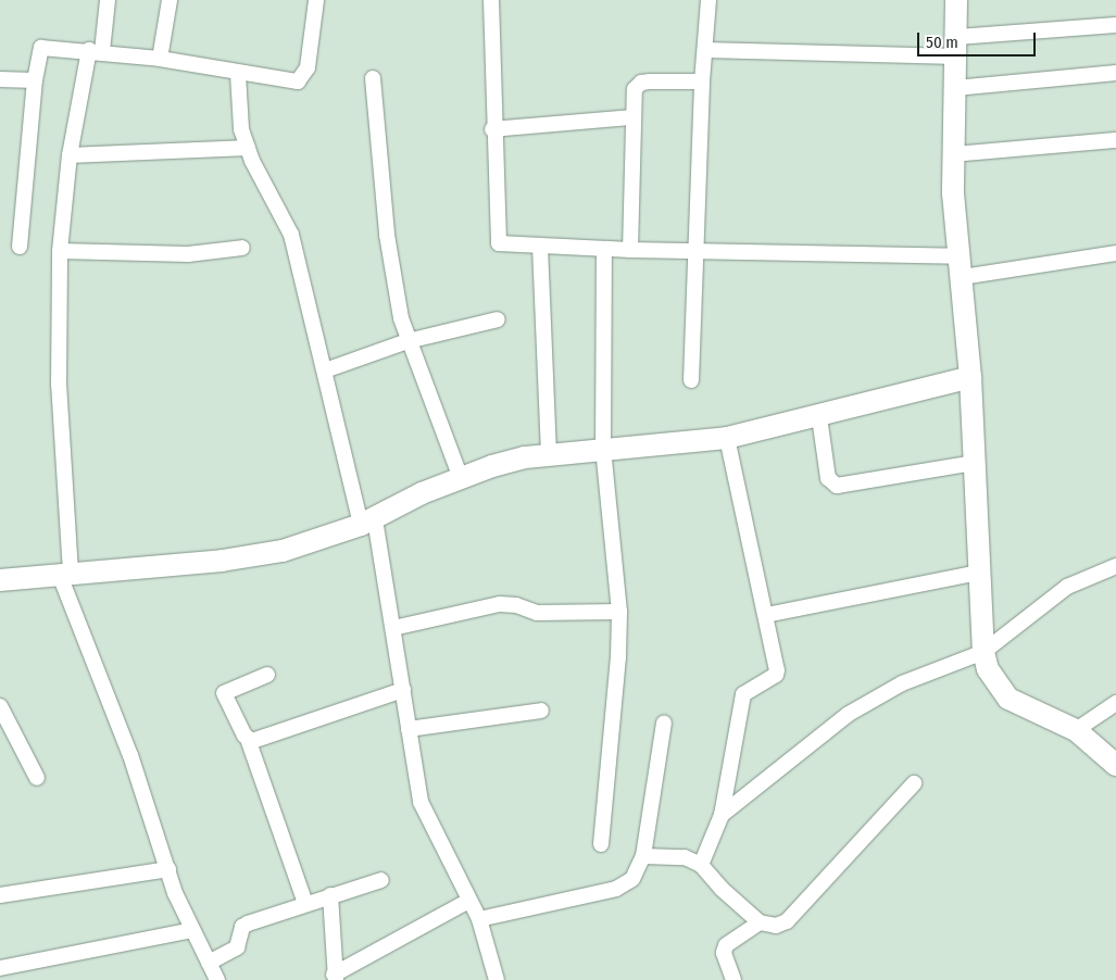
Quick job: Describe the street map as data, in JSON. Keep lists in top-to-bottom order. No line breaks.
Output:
{"scale_bar":"50 m"}
